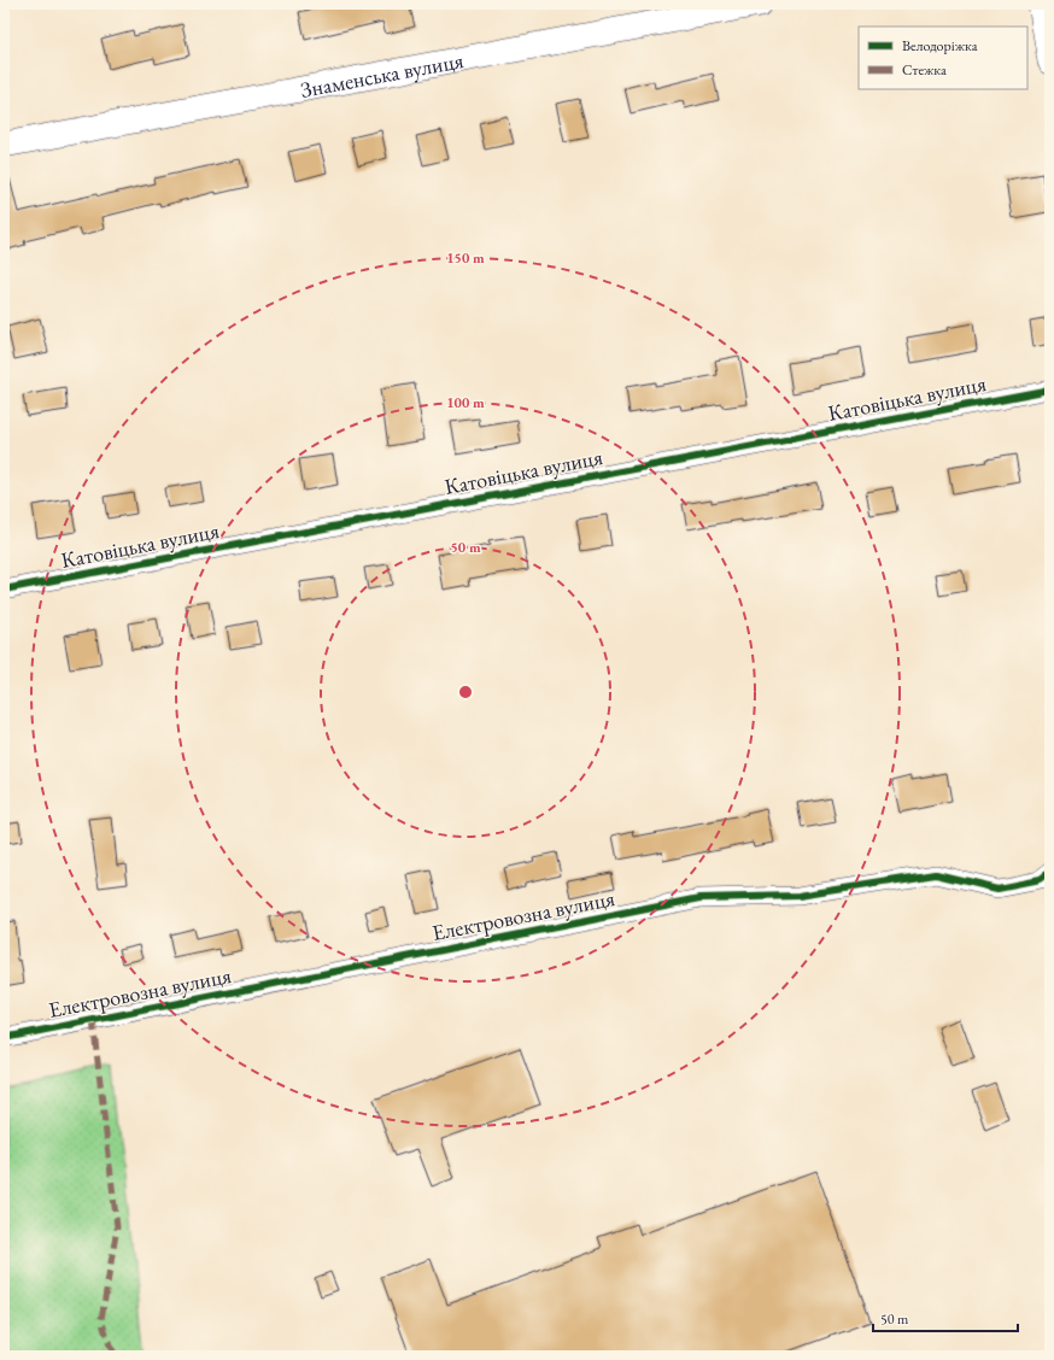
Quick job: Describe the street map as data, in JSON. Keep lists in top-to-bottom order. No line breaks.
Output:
{"streets":{"main road":["Знаменська вулиця"],"street":["Катовіцька вулиця","Електровозна вулиця"]},"legend":["Велодоріжка","Стежка"],"scale_bar":"50 m","rings":["150 m","100 m","50 m"]}
